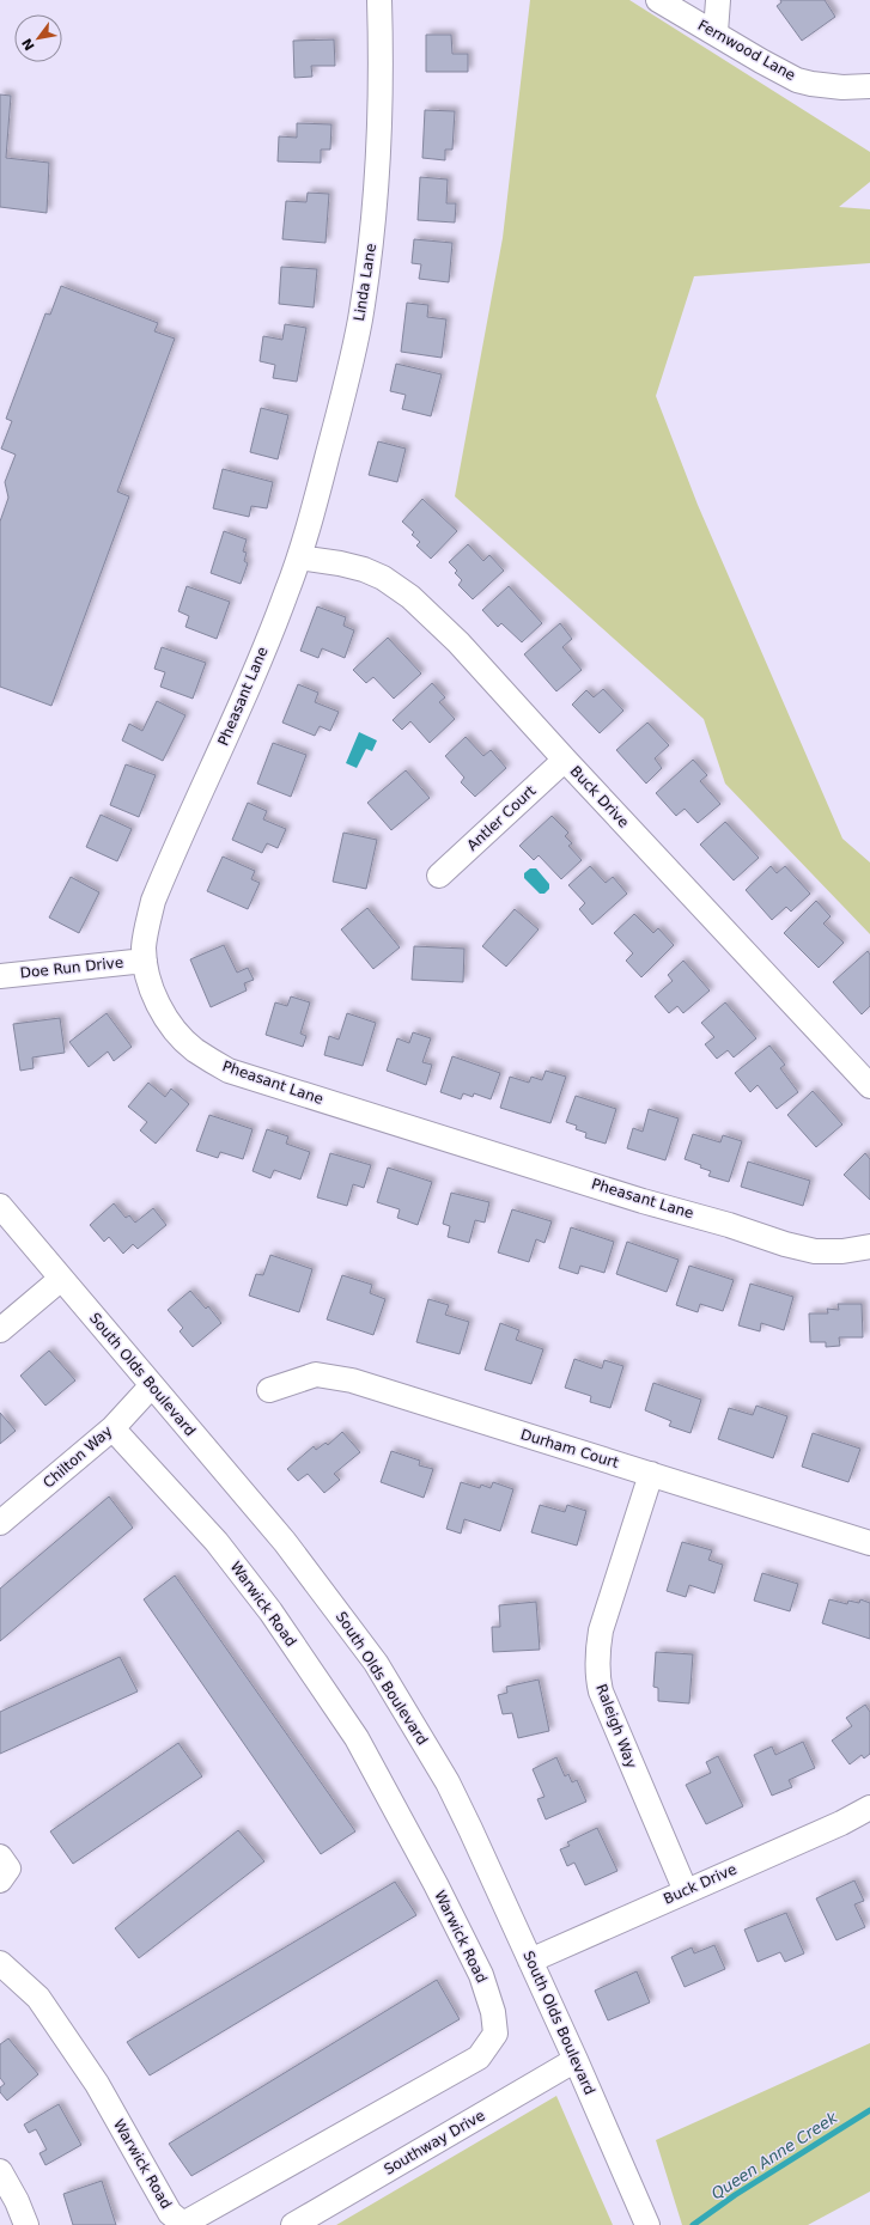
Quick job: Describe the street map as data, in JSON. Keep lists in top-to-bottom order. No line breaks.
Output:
{"streets":{"street":["Fernwood Lane","Linda Lane","Pheasant Lane","Buck Drive","Antler Court","Doe Run Drive","South Olds Boulevard","Durham Court","Chilton Way","Warwick Road","Raleigh Way","Southway Drive"]},"crossings":[["Linda Lane","Pheasant Lane"],["Linda Lane","Buck Drive"],["Pheasant Lane","Buck Drive"],["Pheasant Lane","Doe Run Drive"],["Buck Drive","Antler Court"],["Buck Drive","South Olds Boulevard"],["Buck Drive","Raleigh Way"],["South Olds Boulevard","Chilton Way"],["South Olds Boulevard","Southway Drive"],["Durham Court","Raleigh Way"],["Chilton Way","Warwick Road"]],"water":["Queen Anne Creek"],"north":"bottom left"}
